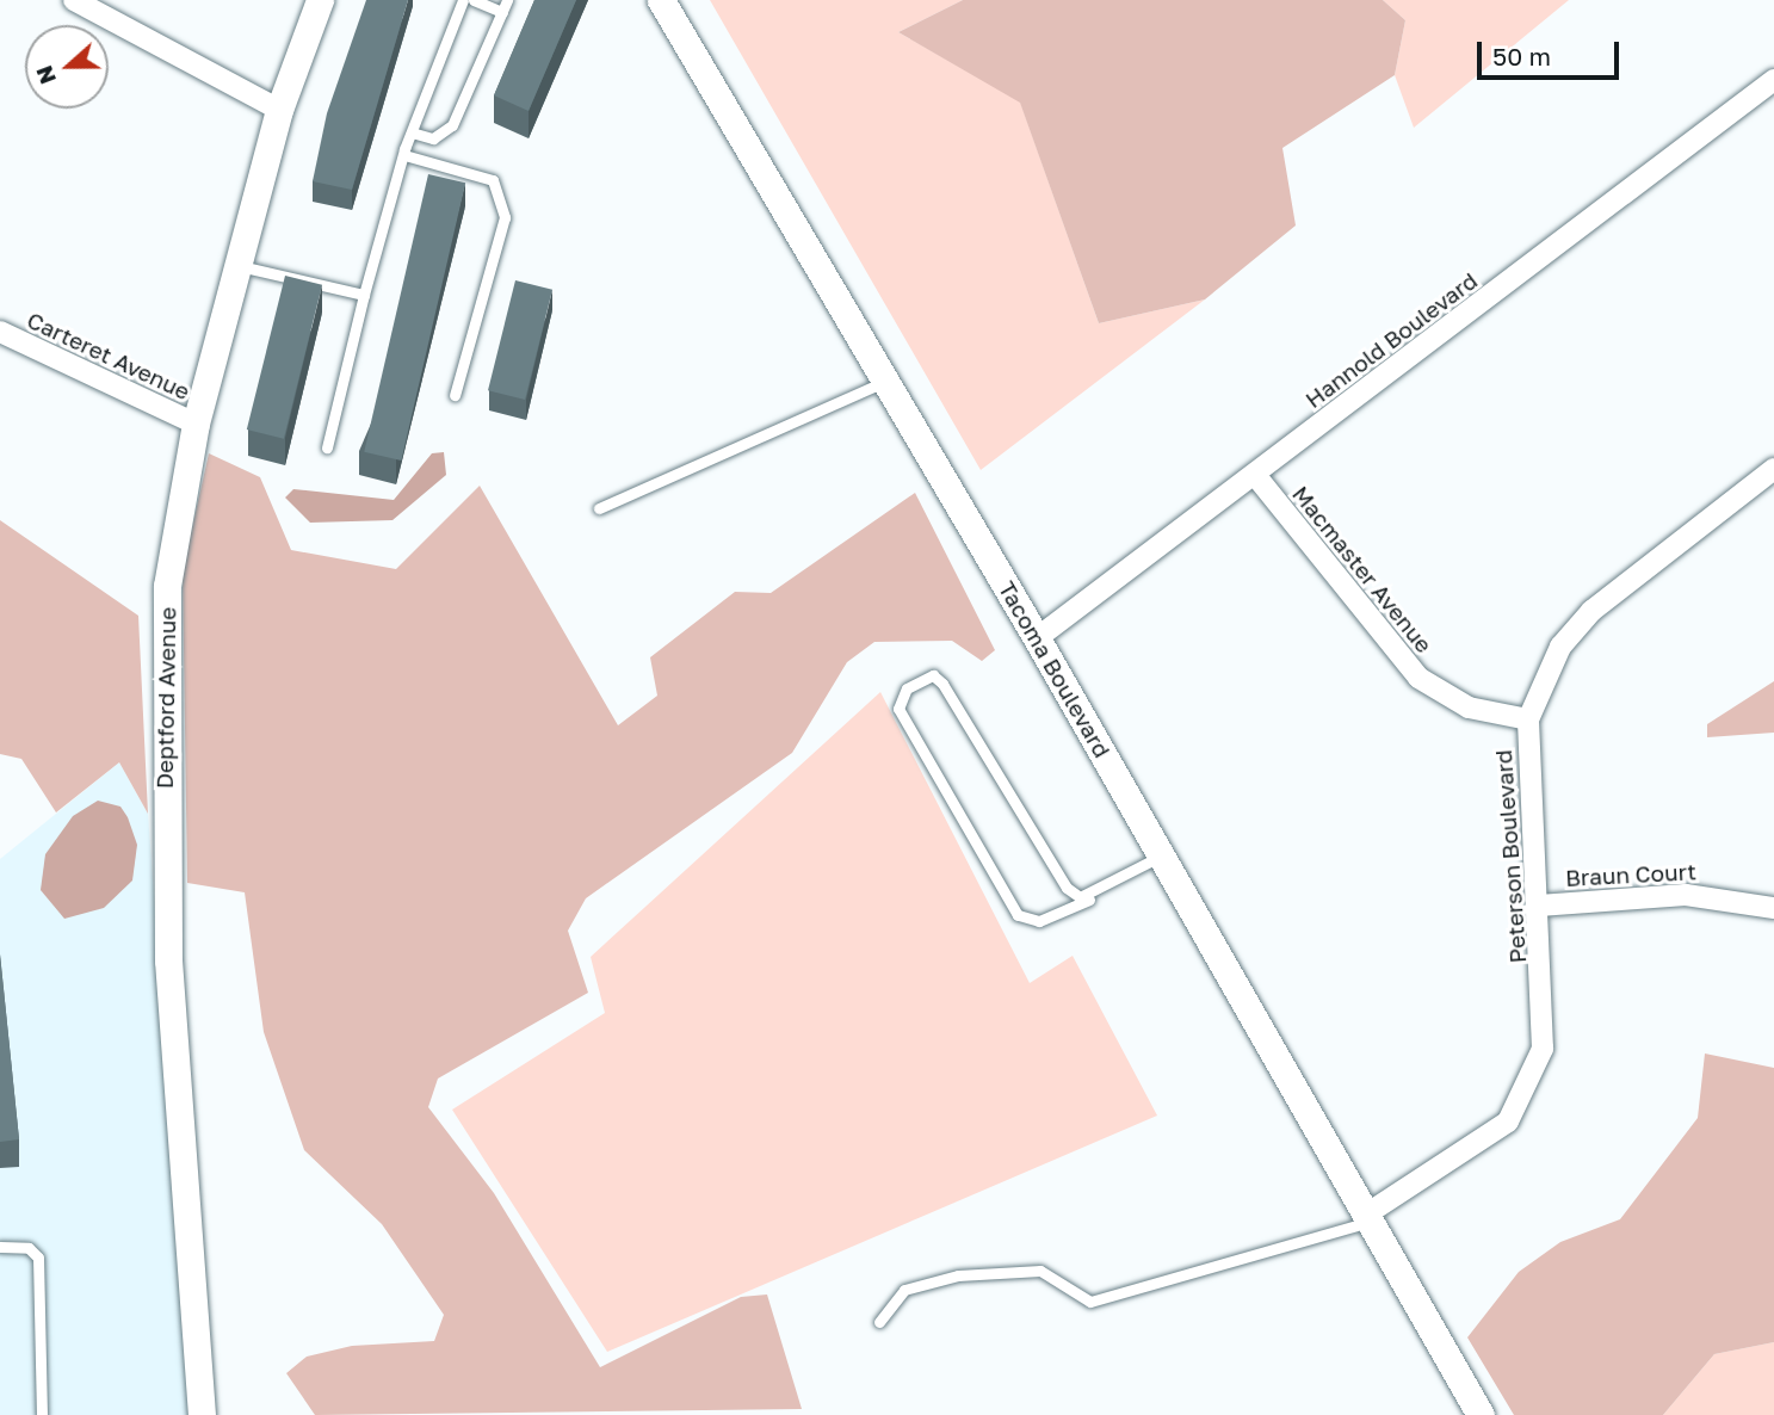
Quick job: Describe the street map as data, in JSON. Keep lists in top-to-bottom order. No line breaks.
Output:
{"streets":{"street":["Hannold Boulevard","Carteret Avenue","Macmaster Avenue","Tacoma Boulevard","Deptford Avenue","Peterson Boulevard","Braun Court"]},"crossings":[["Hannold Boulevard","Macmaster Avenue"],["Hannold Boulevard","Tacoma Boulevard"],["Carteret Avenue","Deptford Avenue"],["Macmaster Avenue","Peterson Boulevard"],["Tacoma Boulevard","Peterson Boulevard"],["Peterson Boulevard","Braun Court"]],"scale_bar":"50 m","north":"left"}
